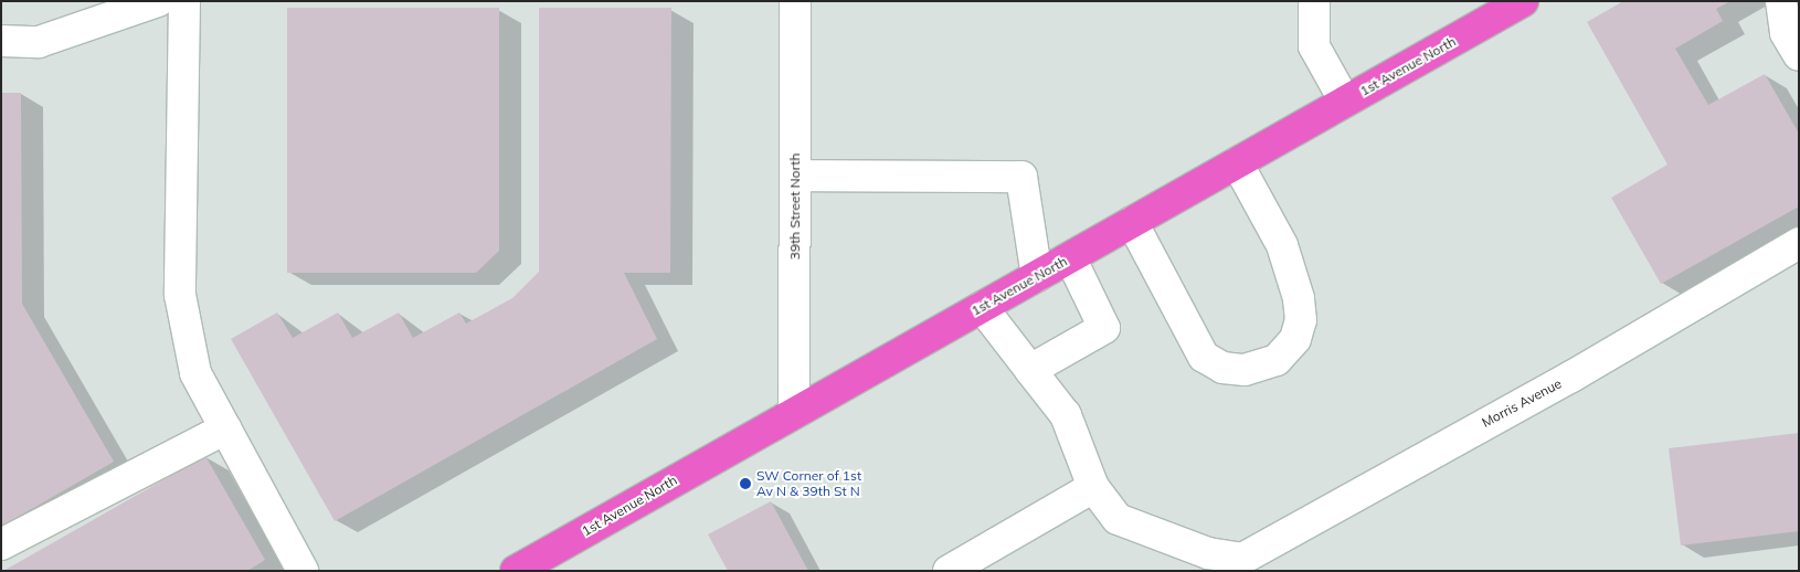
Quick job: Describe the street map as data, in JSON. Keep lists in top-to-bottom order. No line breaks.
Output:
{"streets":{"main road":["1st Avenue North"],"street":["39th Street North","Morris Avenue"]},"crossings":[["1st Avenue North","39th Street North"]],"places":["SW Corner of 1st Av N & 39th St N"]}
